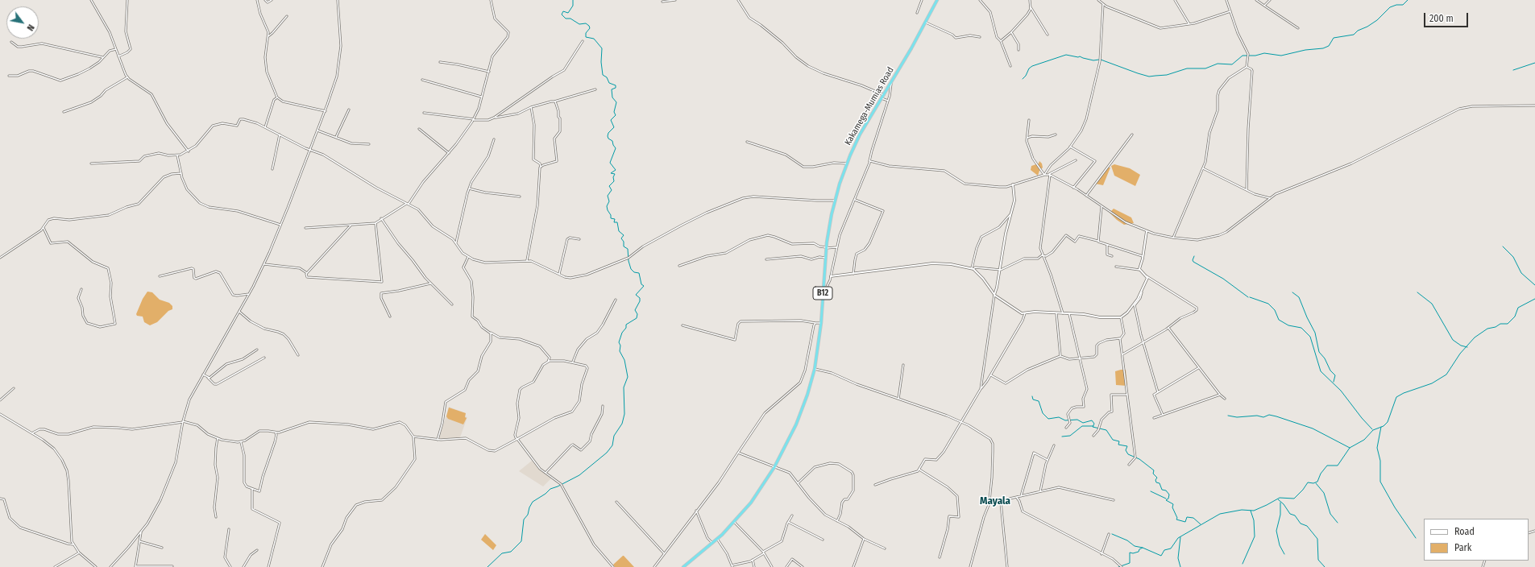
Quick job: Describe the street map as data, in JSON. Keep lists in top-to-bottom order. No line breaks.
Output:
{"streets":{"highway":["Kakamega-Mumias Road","B12"]},"districts":["Mayala"],"legend":["Road","Park"],"scale_bar":"200 m","north":"bottom right"}
